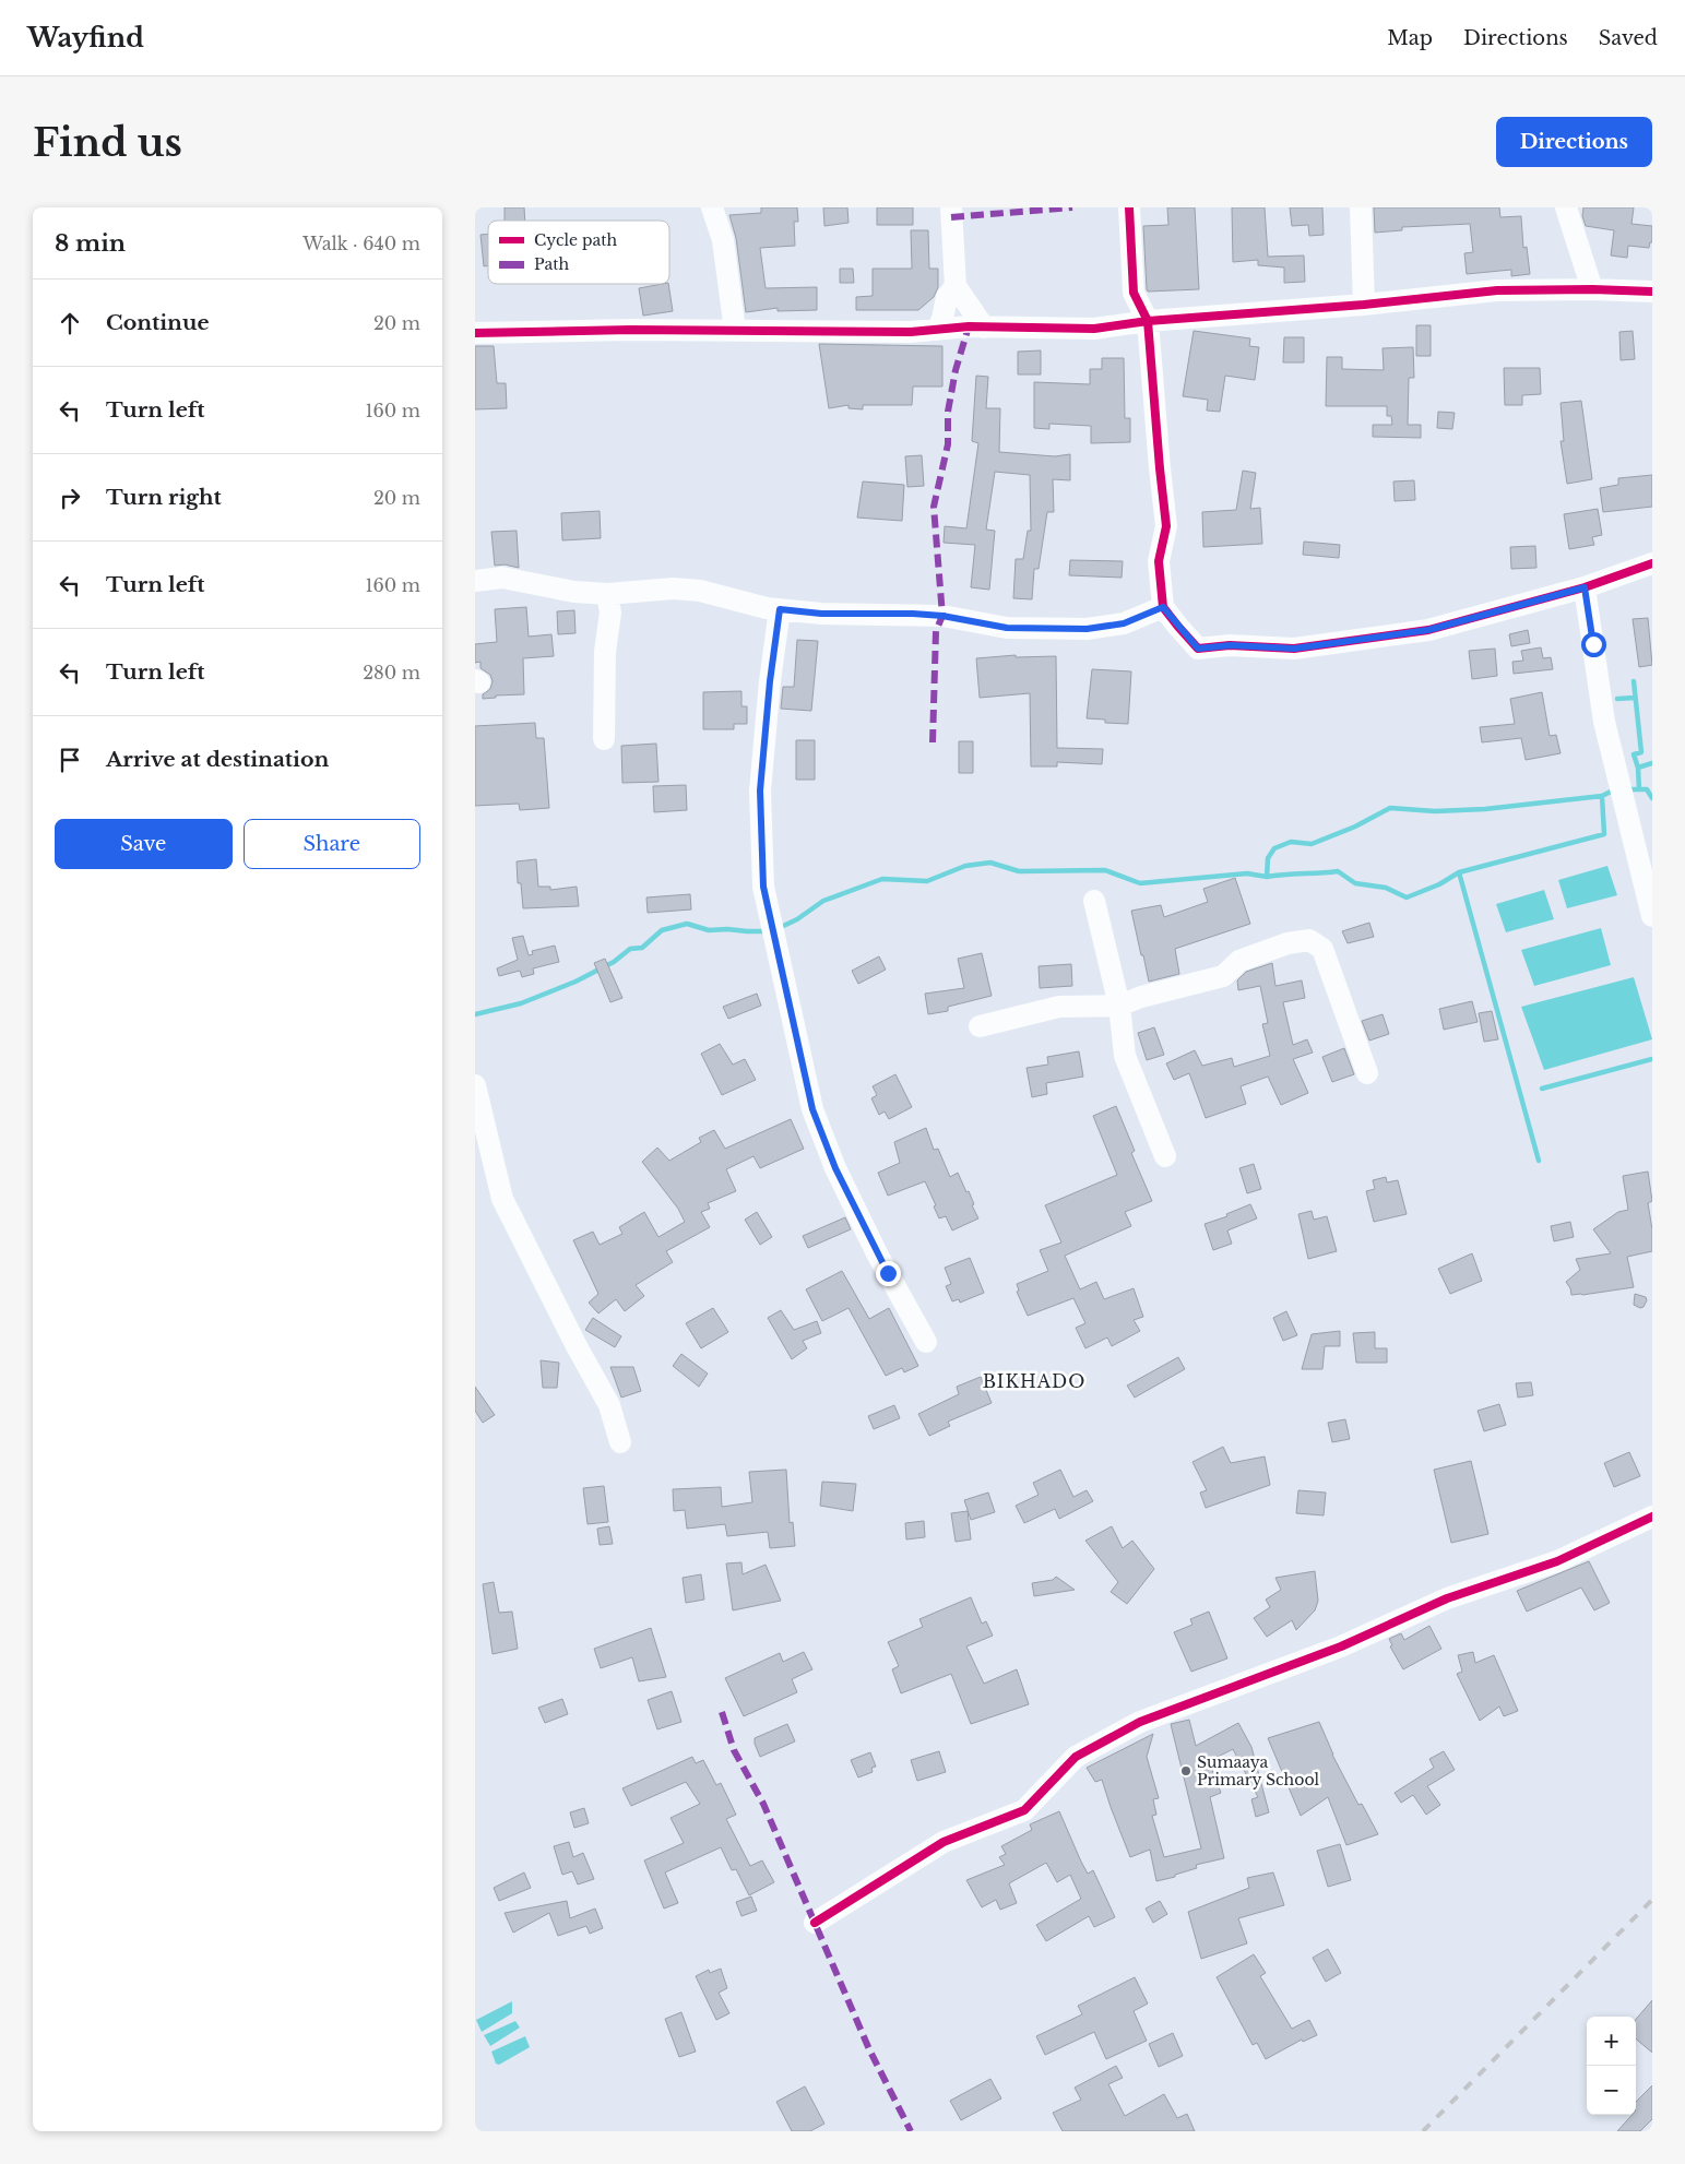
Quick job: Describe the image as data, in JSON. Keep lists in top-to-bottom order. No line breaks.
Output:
{"districts":["BIKHADO"],"places":["Sumaaya Primary School"],"legend":["Cycle path","Path"],"page":{"header":"Wayfind","nav":["Map","Directions","Saved"],"buttons":["Directions",["Save","Share"]],"title":"Find us","heading":["8 min","Walk · 640 m"],"list":[["Continue","20 m"],["Turn left","160 m"],["Turn right","20 m"],["Turn left","160 m"],["Turn left","280 m"],"Arrive at destination"],"map_buttons":["+","−"]}}
